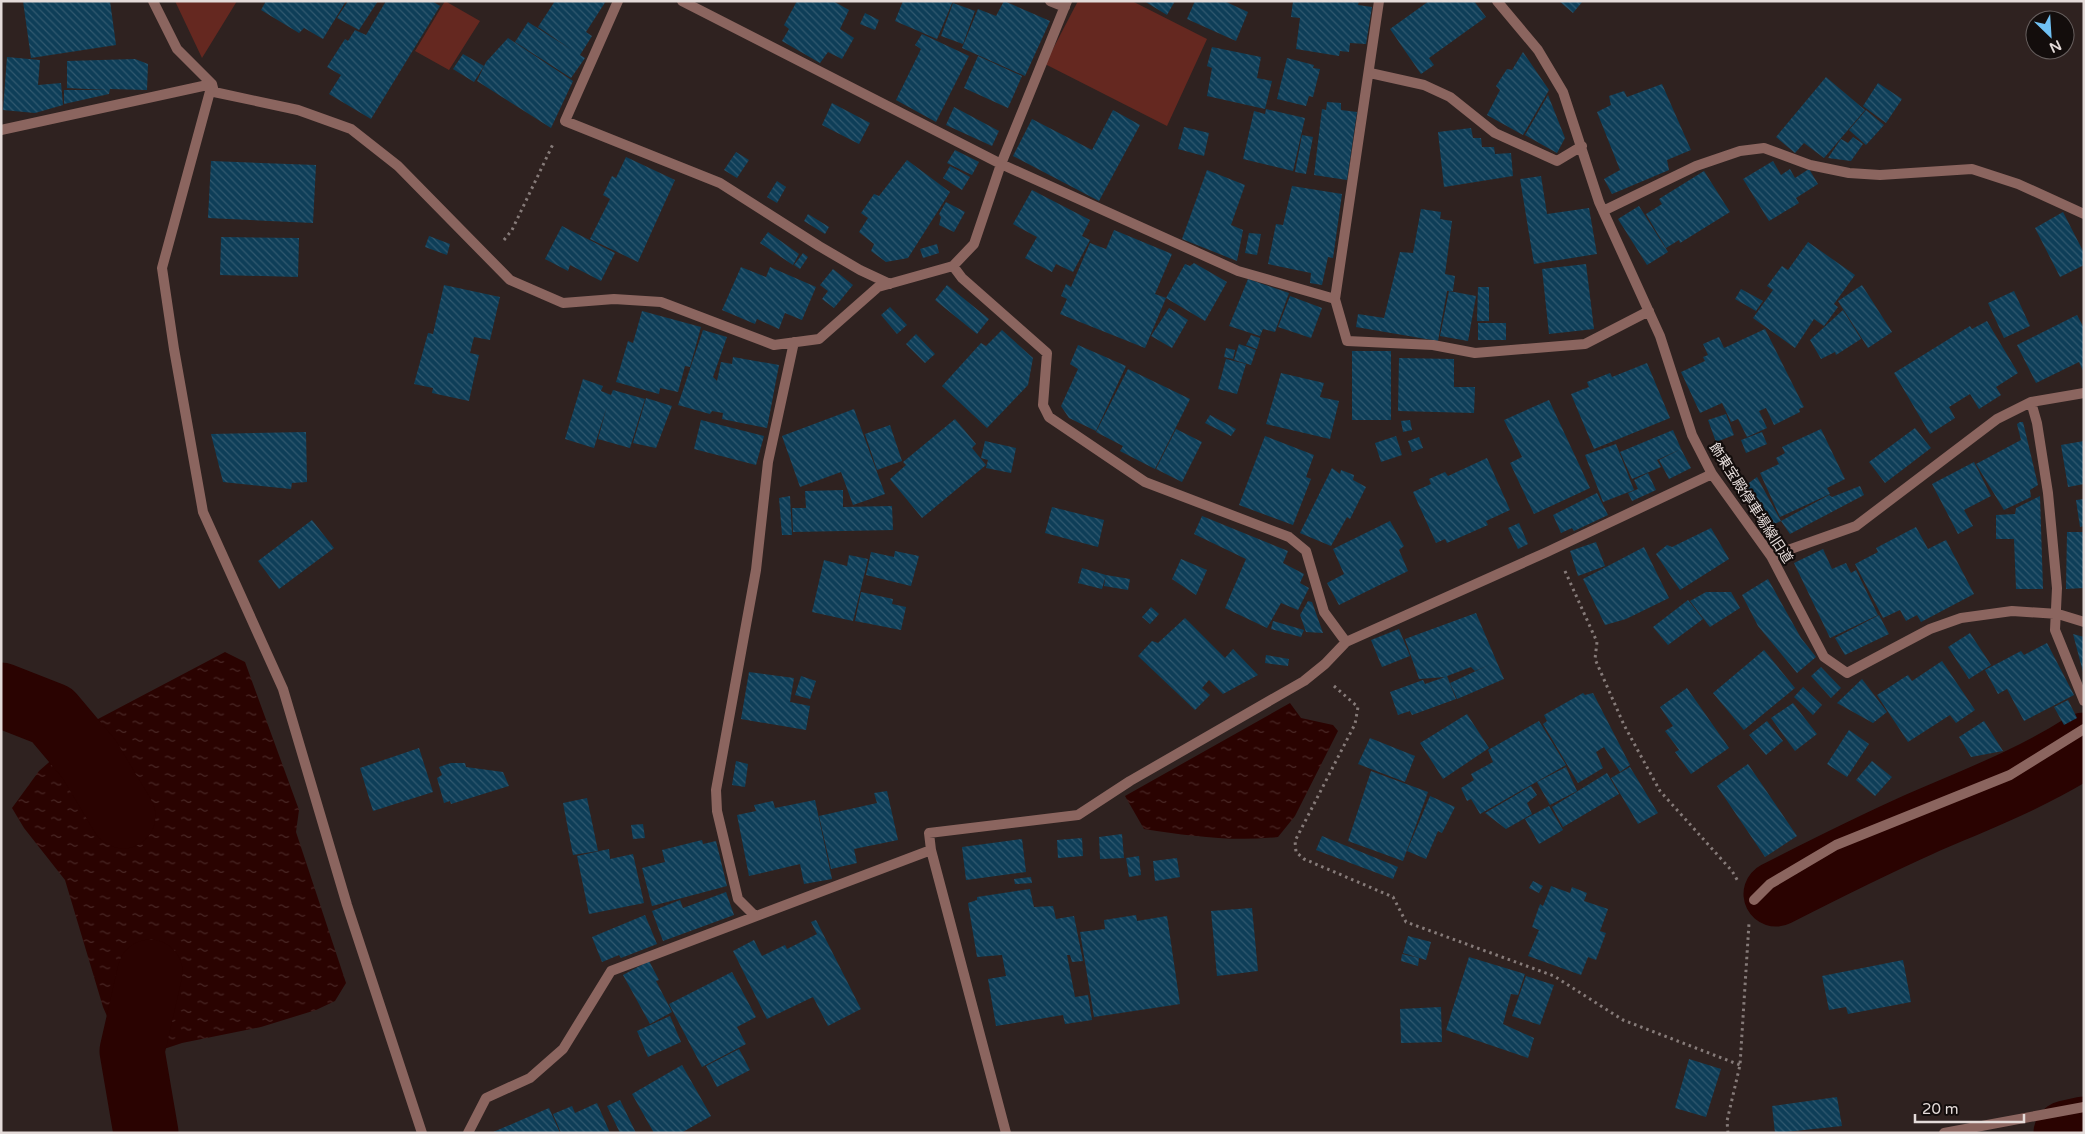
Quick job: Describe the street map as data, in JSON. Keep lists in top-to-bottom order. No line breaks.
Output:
{"streets":{"street":["飾東宝殿停車場線旧道"]},"scale_bar":"20 m","north":"bottom right"}
